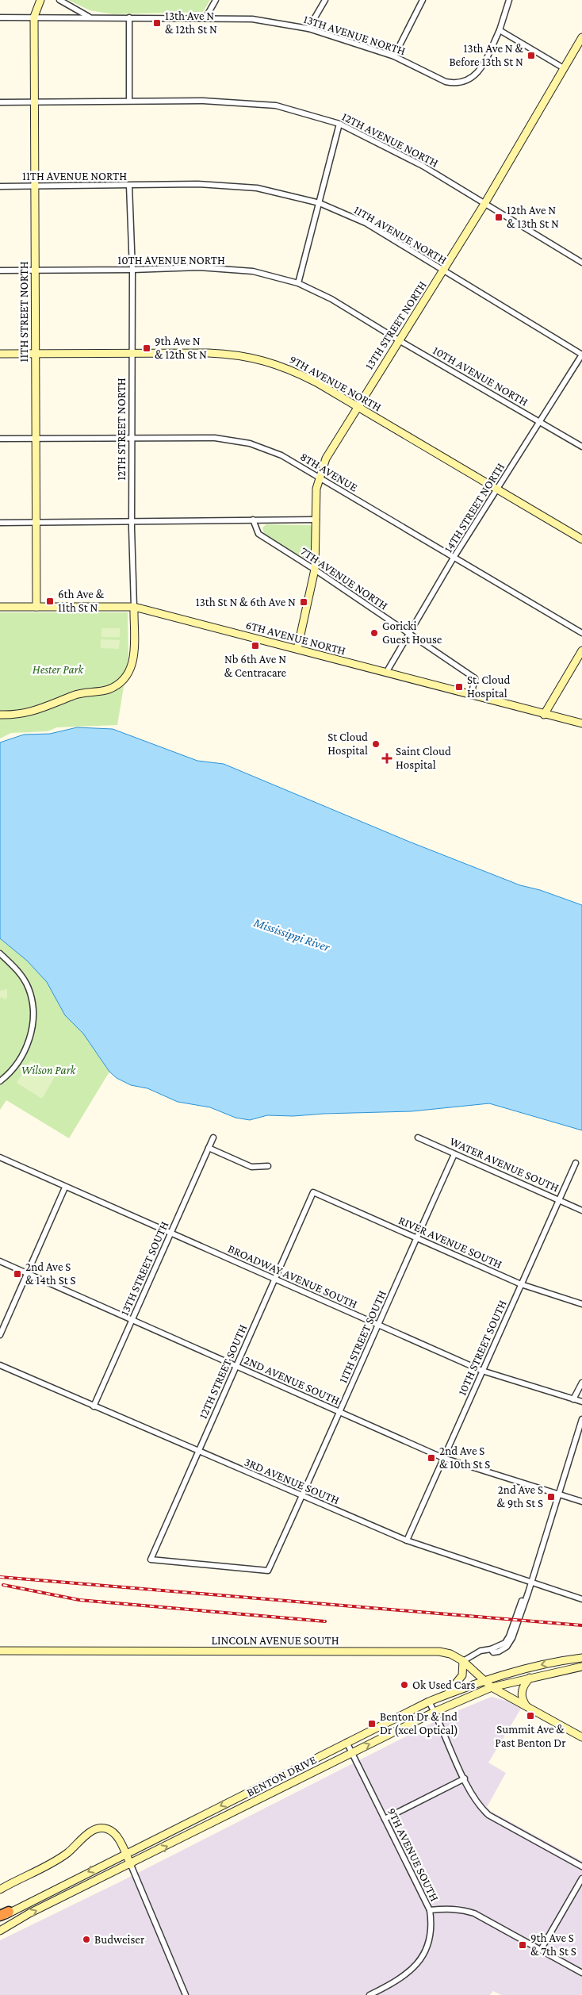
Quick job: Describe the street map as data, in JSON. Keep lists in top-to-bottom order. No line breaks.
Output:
{"streets":{"street":["13TH AVENUE NORTH","12TH AVENUE NORTH","11TH AVENUE NORTH","10TH AVENUE NORTH","11TH STREET NORTH","13TH STREET NORTH","9TH AVENUE NORTH","12TH STREET NORTH","8TH AVENUE","14TH STREET NORTH","7TH AVENUE NORTH","6TH AVENUE NORTH","WATER AVENUE SOUTH","RIVER AVENUE SOUTH","13TH STREET SOUTH","BROADWAY AVENUE SOUTH","11TH STREET SOUTH","10TH STREET SOUTH","12TH STREET SOUTH","2ND AVENUE SOUTH","3RD AVENUE SOUTH","LINCOLN AVENUE SOUTH","BENTON DRIVE","9TH AVENUE SOUTH"]},"crossings":[["13TH AVENUE NORTH","11TH STREET NORTH"],["12TH AVENUE NORTH","11TH STREET NORTH"],["12TH AVENUE NORTH","13TH STREET NORTH"],["11TH AVENUE NORTH","11TH STREET NORTH"],["11TH AVENUE NORTH","13TH STREET NORTH"],["11TH AVENUE NORTH","12TH STREET NORTH"],["11TH AVENUE NORTH","14TH STREET NORTH"],["10TH AVENUE NORTH","11TH STREET NORTH"],["10TH AVENUE NORTH","13TH STREET NORTH"],["10TH AVENUE NORTH","12TH STREET NORTH"],["10TH AVENUE NORTH","14TH STREET NORTH"],["11TH STREET NORTH","9TH AVENUE NORTH"],["11TH STREET NORTH","8TH AVENUE"],["11TH STREET NORTH","6TH AVENUE NORTH"],["13TH STREET NORTH","9TH AVENUE NORTH"],["13TH STREET NORTH","8TH AVENUE"],["13TH STREET NORTH","7TH AVENUE NORTH"],["13TH STREET NORTH","6TH AVENUE NORTH"],["9TH AVENUE NORTH","12TH STREET NORTH"],["9TH AVENUE NORTH","14TH STREET NORTH"],["12TH STREET NORTH","8TH AVENUE"],["12TH STREET NORTH","6TH AVENUE NORTH"],["8TH AVENUE","14TH STREET NORTH"],["14TH STREET NORTH","7TH AVENUE NORTH"],["14TH STREET NORTH","6TH AVENUE NORTH"],["7TH AVENUE NORTH","6TH AVENUE NORTH"],["WATER AVENUE SOUTH","11TH STREET SOUTH"],["WATER AVENUE SOUTH","10TH STREET SOUTH"],["RIVER AVENUE SOUTH","11TH STREET SOUTH"],["RIVER AVENUE SOUTH","10TH STREET SOUTH"],["RIVER AVENUE SOUTH","12TH STREET SOUTH"],["13TH STREET SOUTH","BROADWAY AVENUE SOUTH"],["13TH STREET SOUTH","2ND AVENUE SOUTH"],["13TH STREET SOUTH","3RD AVENUE SOUTH"],["BROADWAY AVENUE SOUTH","11TH STREET SOUTH"],["BROADWAY AVENUE SOUTH","10TH STREET SOUTH"],["BROADWAY AVENUE SOUTH","12TH STREET SOUTH"],["11TH STREET SOUTH","12TH STREET SOUTH"],["11TH STREET SOUTH","2ND AVENUE SOUTH"],["11TH STREET SOUTH","3RD AVENUE SOUTH"],["10TH STREET SOUTH","2ND AVENUE SOUTH"],["10TH STREET SOUTH","3RD AVENUE SOUTH"],["12TH STREET SOUTH","2ND AVENUE SOUTH"],["12TH STREET SOUTH","3RD AVENUE SOUTH"],["LINCOLN AVENUE SOUTH","BENTON DRIVE"],["BENTON DRIVE","9TH AVENUE SOUTH"]],"water":["Mississippi River"],"parks":["Hester Park","Wilson Park"],"places":{"transit":["13th Ave N & 12th St N","13th Ave N & Before 13th St N","12th Ave N & 13th St N","9th Ave N & 12th St N","6th Ave & 11th St N","13th St N & 6th Ave N","Nb 6th Ave N & Centracare","St. Cloud Hospital","2nd Ave S & 14th St S","2nd Ave S & 10th St S","2nd Ave S & 9th St S","Summit Ave & Past Benton Dr","Benton Dr & Ind Dr (xcel Optical)","9th Ave S & 7th St S"],"other":["Goricki Guest House","St Cloud Hospital","Ok Used Cars","Budweiser"],"health":["Saint Cloud Hospital"]}}
